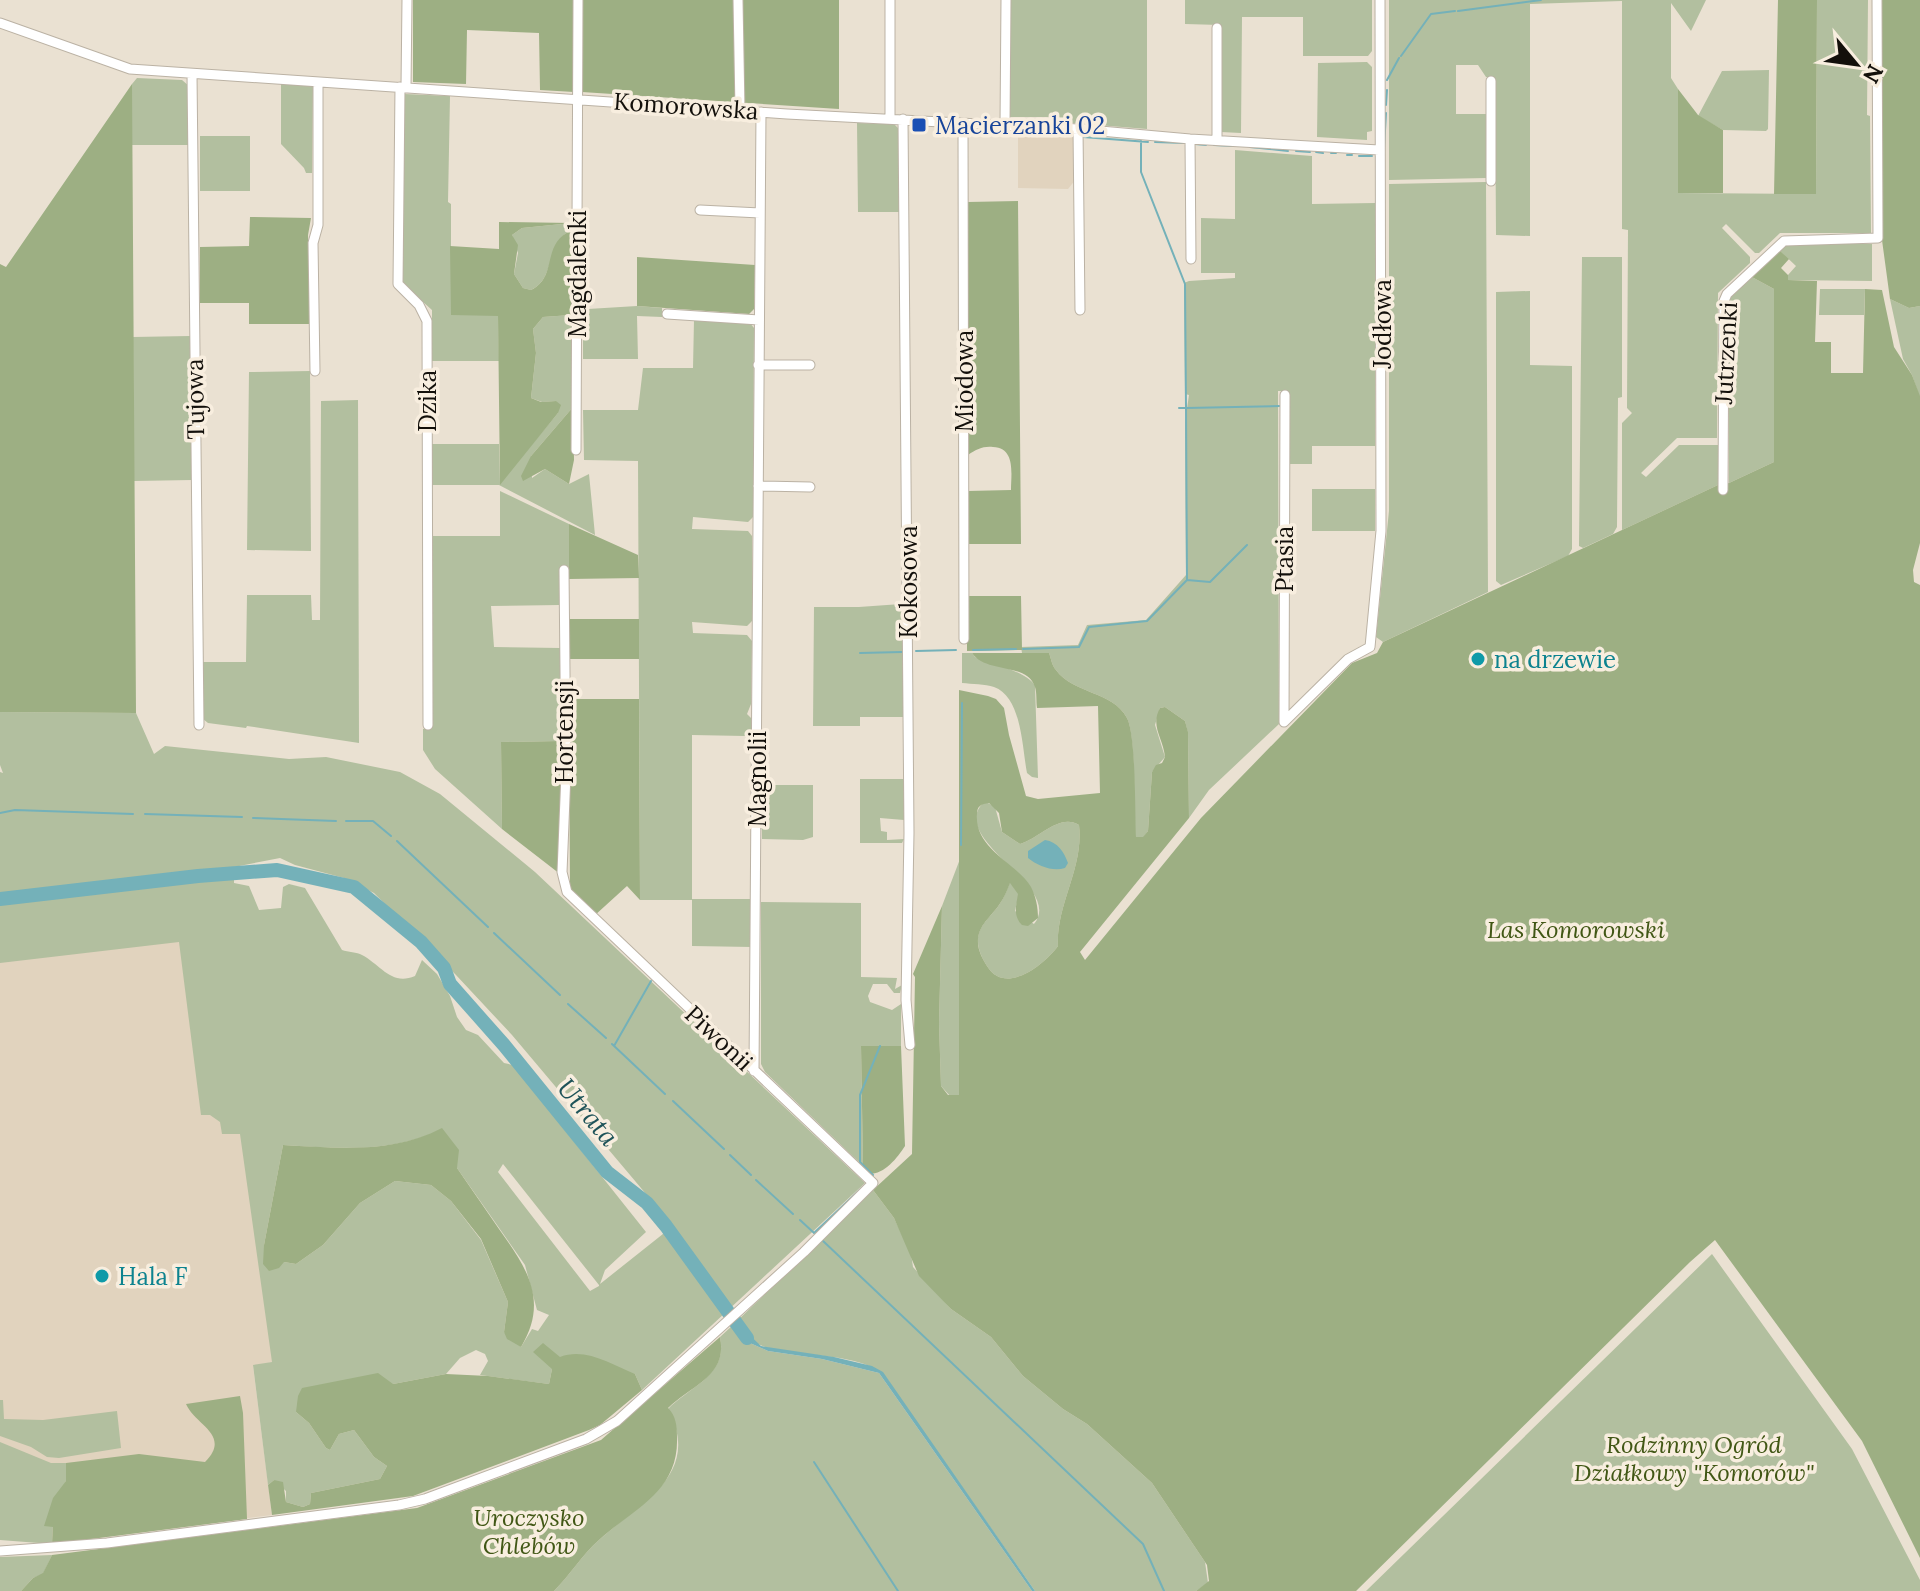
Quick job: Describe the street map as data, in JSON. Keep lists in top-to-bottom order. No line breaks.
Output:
{"streets":{"street":["Komorowska","Magdalenki","Jodłowa","Jutrzenki","Miodowa","Tujowa","Dzika","Ptasia","Kokosowa","Hortensji","Magnolii","Piwonii"]},"crossings":[["Komorowska","Magdalenki"],["Komorowska","Jodłowa"],["Komorowska","Miodowa"],["Komorowska","Tujowa"],["Komorowska","Dzika"],["Komorowska","Kokosowa"],["Komorowska","Magnolii"],["Jodłowa","Ptasia"],["Hortensji","Piwonii"],["Magnolii","Piwonii"]],"water":["Utrata"],"parks":["Las Komorowski","Rodzinny Ogród Działkowy \"Komorów\"","Uroczysko Chlebów"],"places":{"transit":["Macierzanki 02"],"other":["na drzewie","Hala F"]},"north":"bottom right"}
